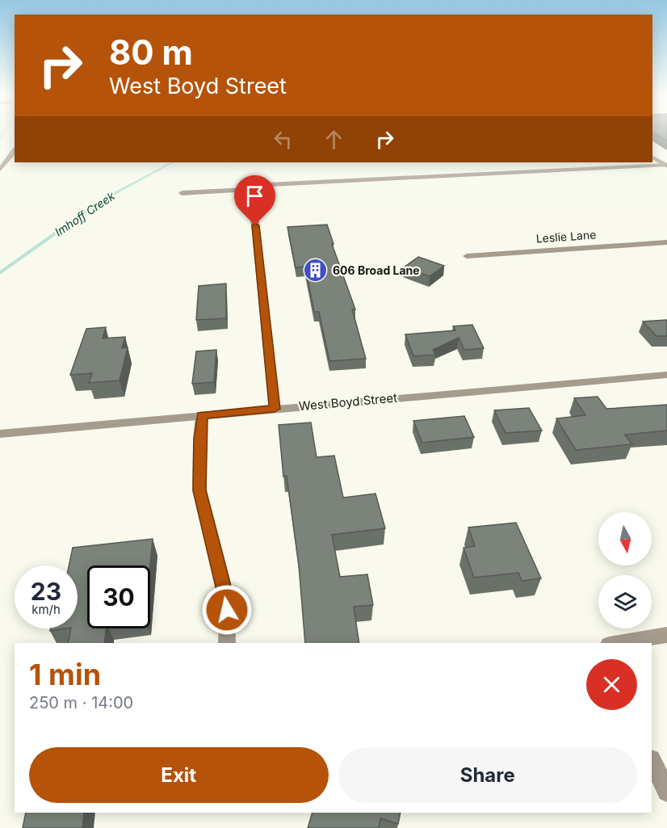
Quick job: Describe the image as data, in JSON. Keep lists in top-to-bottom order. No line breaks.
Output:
{"streets":{"street":["Leslie Lane","West Boyd Street"]},"water":["Imhoff Creek"],"places":{"building":["606 Broad Lane"]},"north":"bottom","page":{"turn":["80 m","West Boyd Street"],"speed":"23 km/h","limit":"30","heading":["1 min","250 m · 14:00"],"buttons":["Exit","Share"]}}
